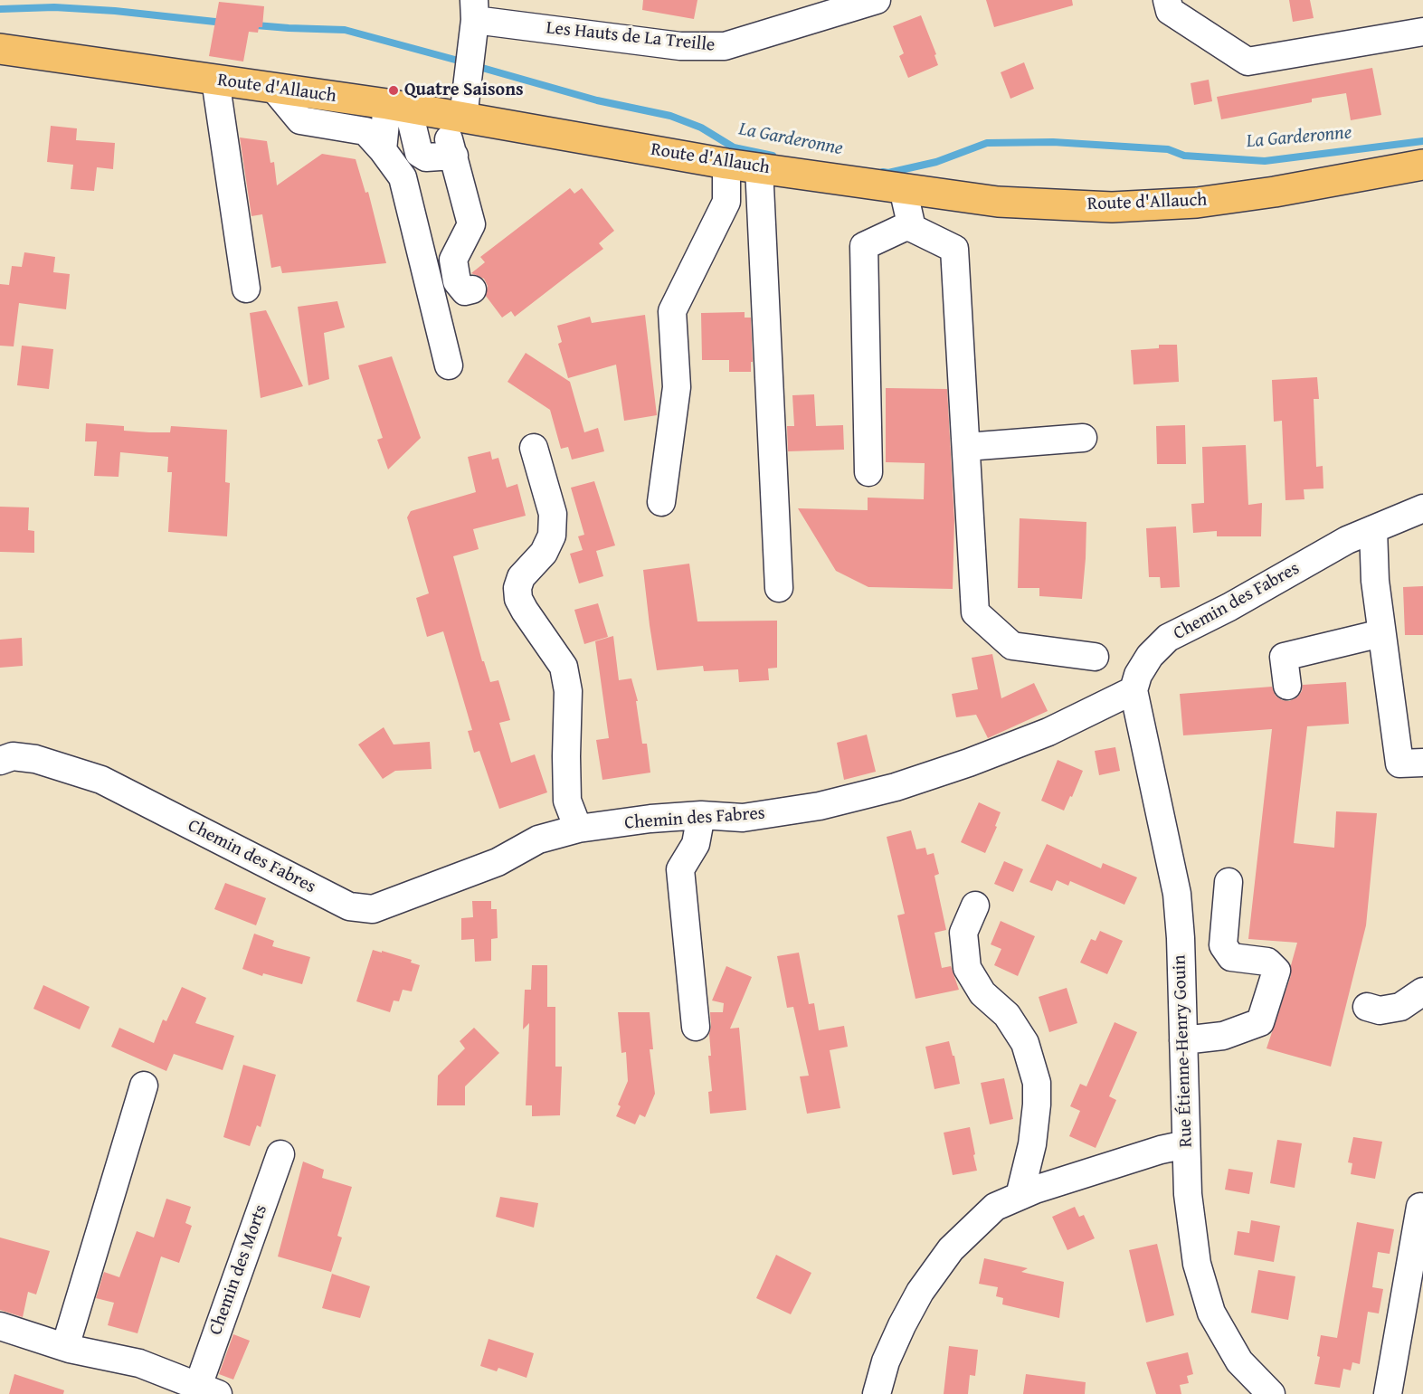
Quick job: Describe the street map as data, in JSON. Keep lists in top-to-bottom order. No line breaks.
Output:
{"streets":{"main road":["Route d'Allauch"],"street":["Les Hauts de La Treille","Chemin des Fabres","Rue Étienne-Henry Gouin","Chemin des Morts"]},"crossings":[["Les Hauts de La Treille","Route d'Allauch"],["Chemin des Fabres","Rue Étienne-Henry Gouin"]],"water":["La Garderonne"],"places":["Quatre Saisons"]}
